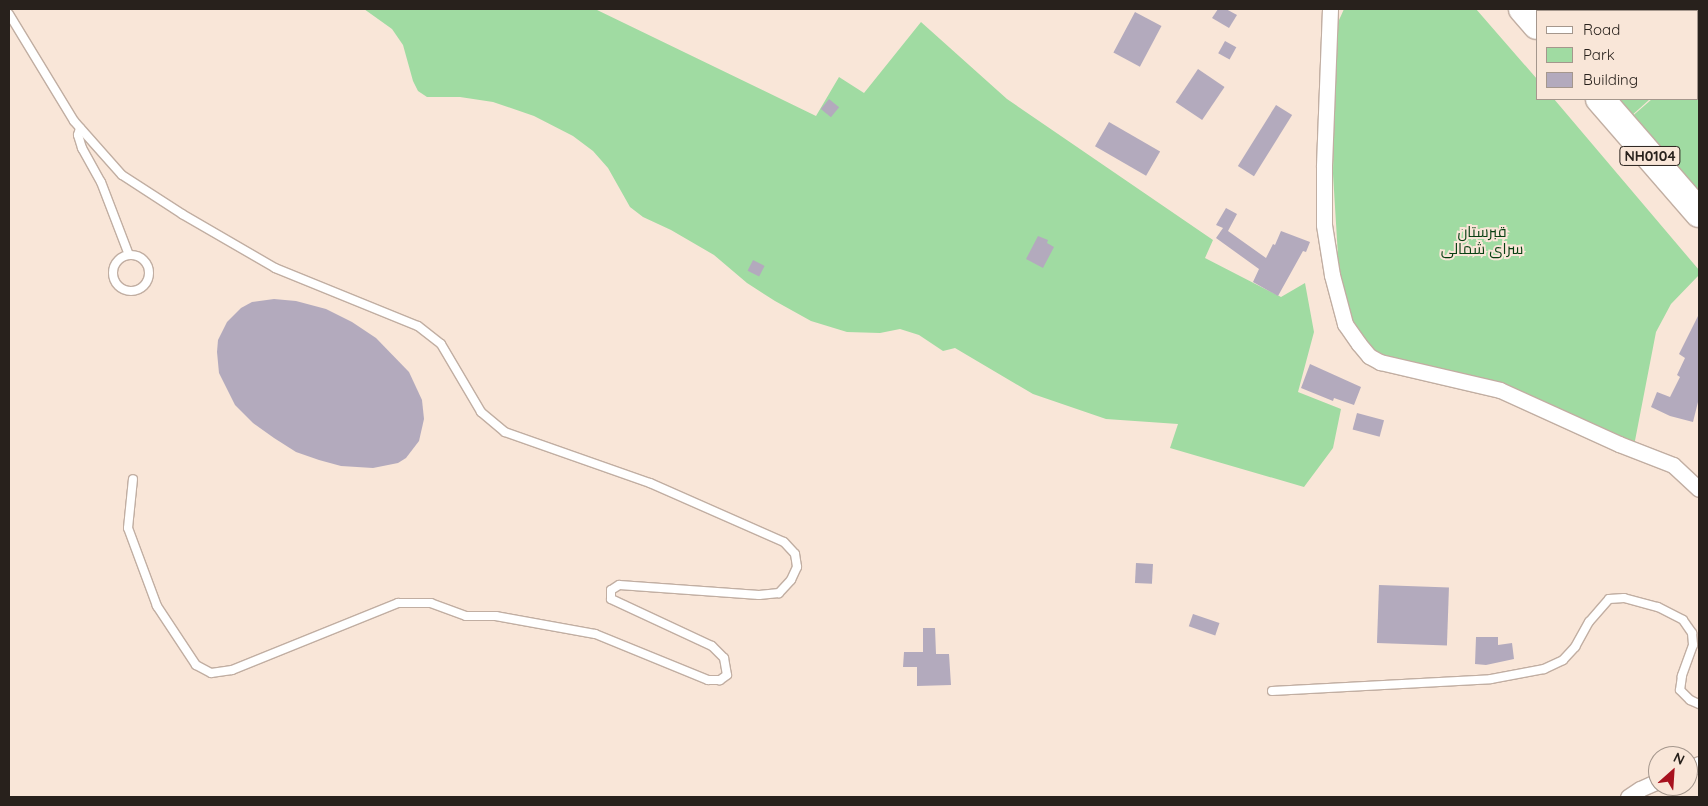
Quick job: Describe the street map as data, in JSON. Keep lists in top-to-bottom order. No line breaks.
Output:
{"streets":{"highway":["NH0104"]},"parks":["قبرستان سرای شمالی"],"legend":["Road","Park","Building"],"north":"top right"}
